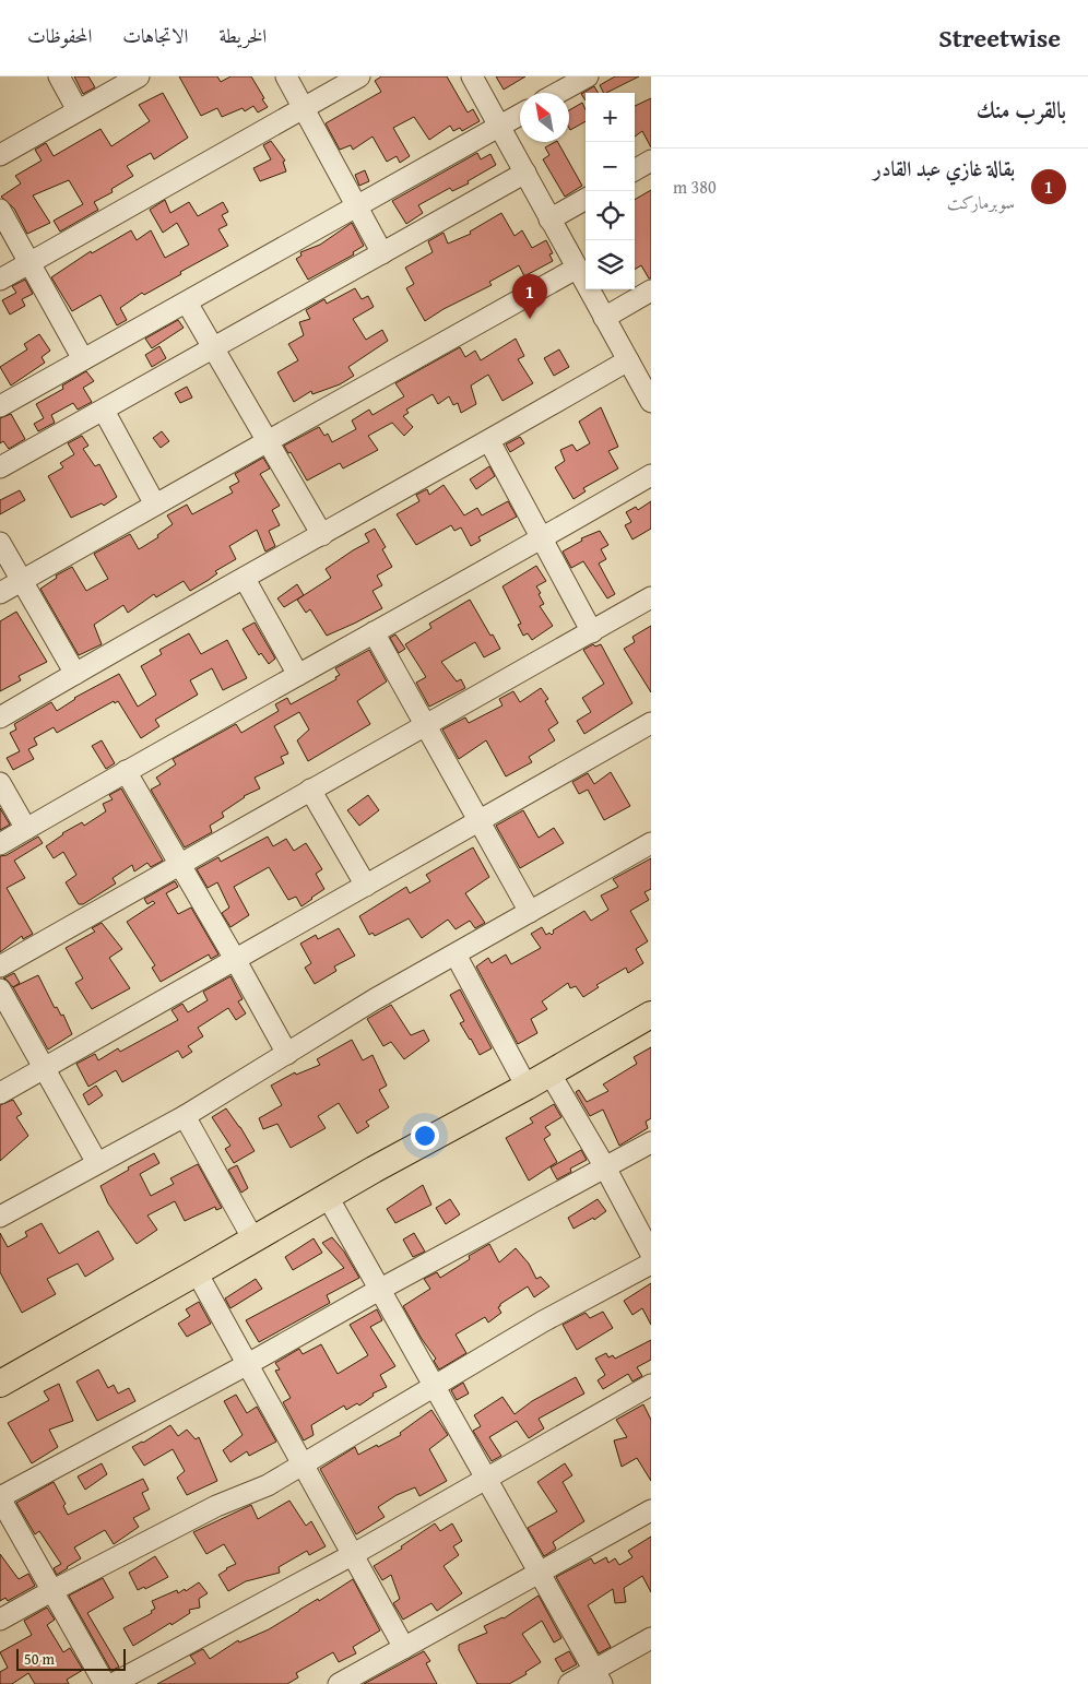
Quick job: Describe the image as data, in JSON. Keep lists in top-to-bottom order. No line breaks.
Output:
{"scale_bar":"50 m","north":"top left","page":{"header":"Streetwise","nav":["الخريطة","الاتجاهات","المحفوظات"],"heading":"بالقرب منك","map_buttons":["+","−"],"list":[{"mark":"1","name":"بقالة غازي عبد القادر","note":"سوبرماركت","value":"380 m"}],"pins":"1","scale":"50 m"}}
